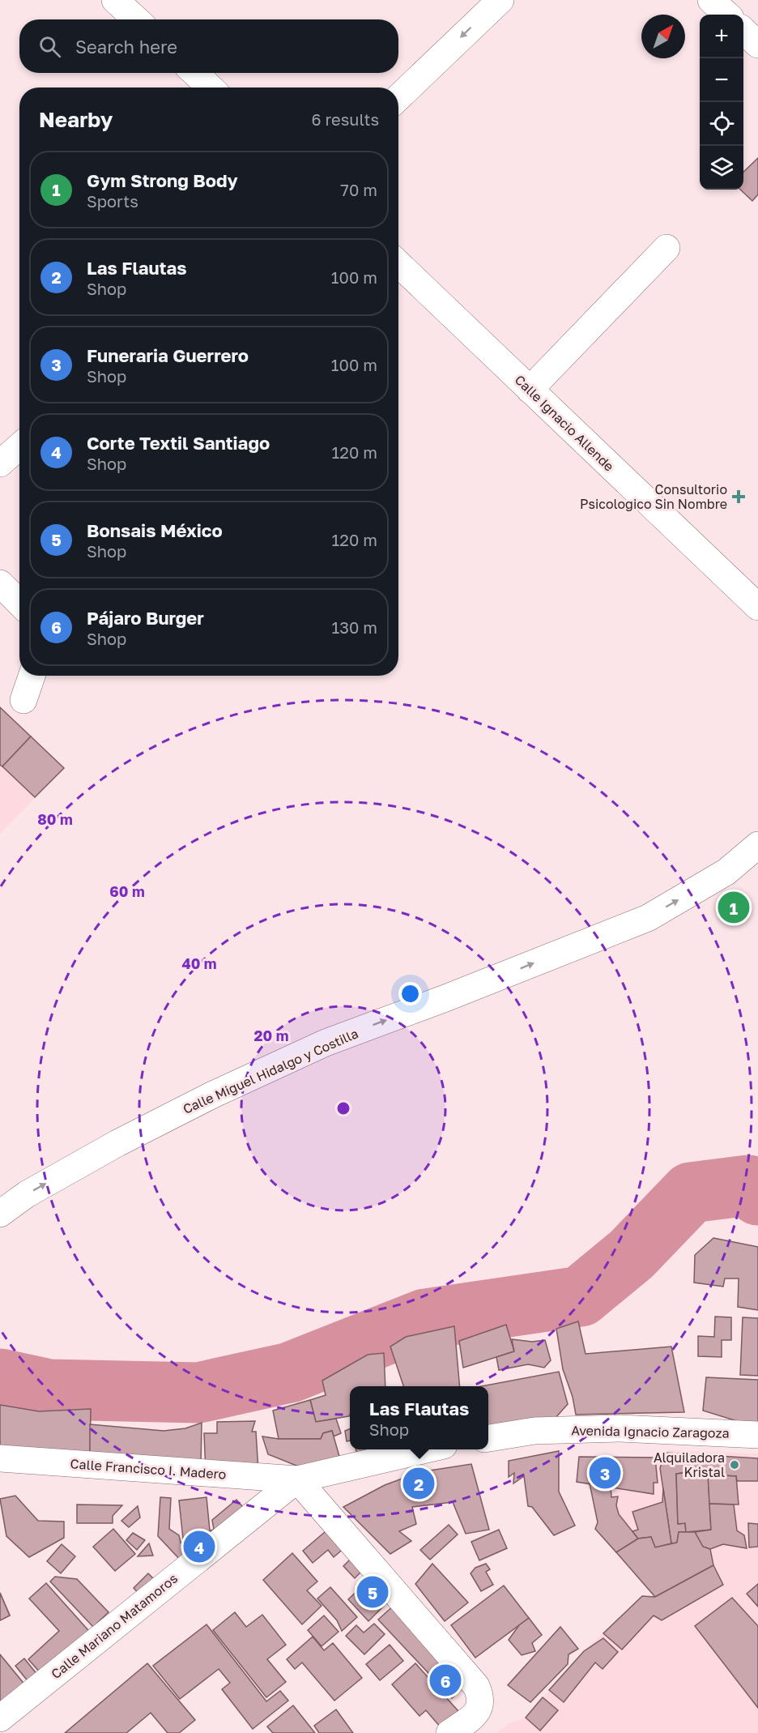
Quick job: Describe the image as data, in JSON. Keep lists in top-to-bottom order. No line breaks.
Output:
{"streets":{"street":["Calle Ignacio Allende","Calle Miguel Hidalgo y Costilla","Avenida Ignacio Zaragoza","Calle Francisco I. Madero","Calle Mariano Matamoros"]},"crossings":[["Calle Francisco I. Madero","Calle Mariano Matamoros"]],"one_way":["Calle Miguel Hidalgo y Costilla"],"places":{"health":["Consultorio Psicologico Sin Nombre"],"other":["Alquiladora Kristal"]},"north":"top right","page":{"map_buttons":["+","−"],"search":"Search here","heading":["Nearby","6 results"],"list":[{"mark":"1","name":"Gym Strong Body","note":"Sports","value":"70 m"},{"mark":"2","name":"Las Flautas","note":"Shop","value":"100 m"},{"mark":"3","name":"Funeraria Guerrero","note":"Shop","value":"100 m"},{"mark":"4","name":"Corte Textil Santiago","note":"Shop","value":"120 m"},{"mark":"5","name":"Bonsais México","note":"Shop","value":"120 m"},{"mark":"6","name":"Pájaro Burger","note":"Shop","value":"130 m"}],"pins":["1","3","2","4","5","6"],"popup":["Las Flautas","Shop"]},"rings":["80 m","60 m","40 m","20 m"]}
